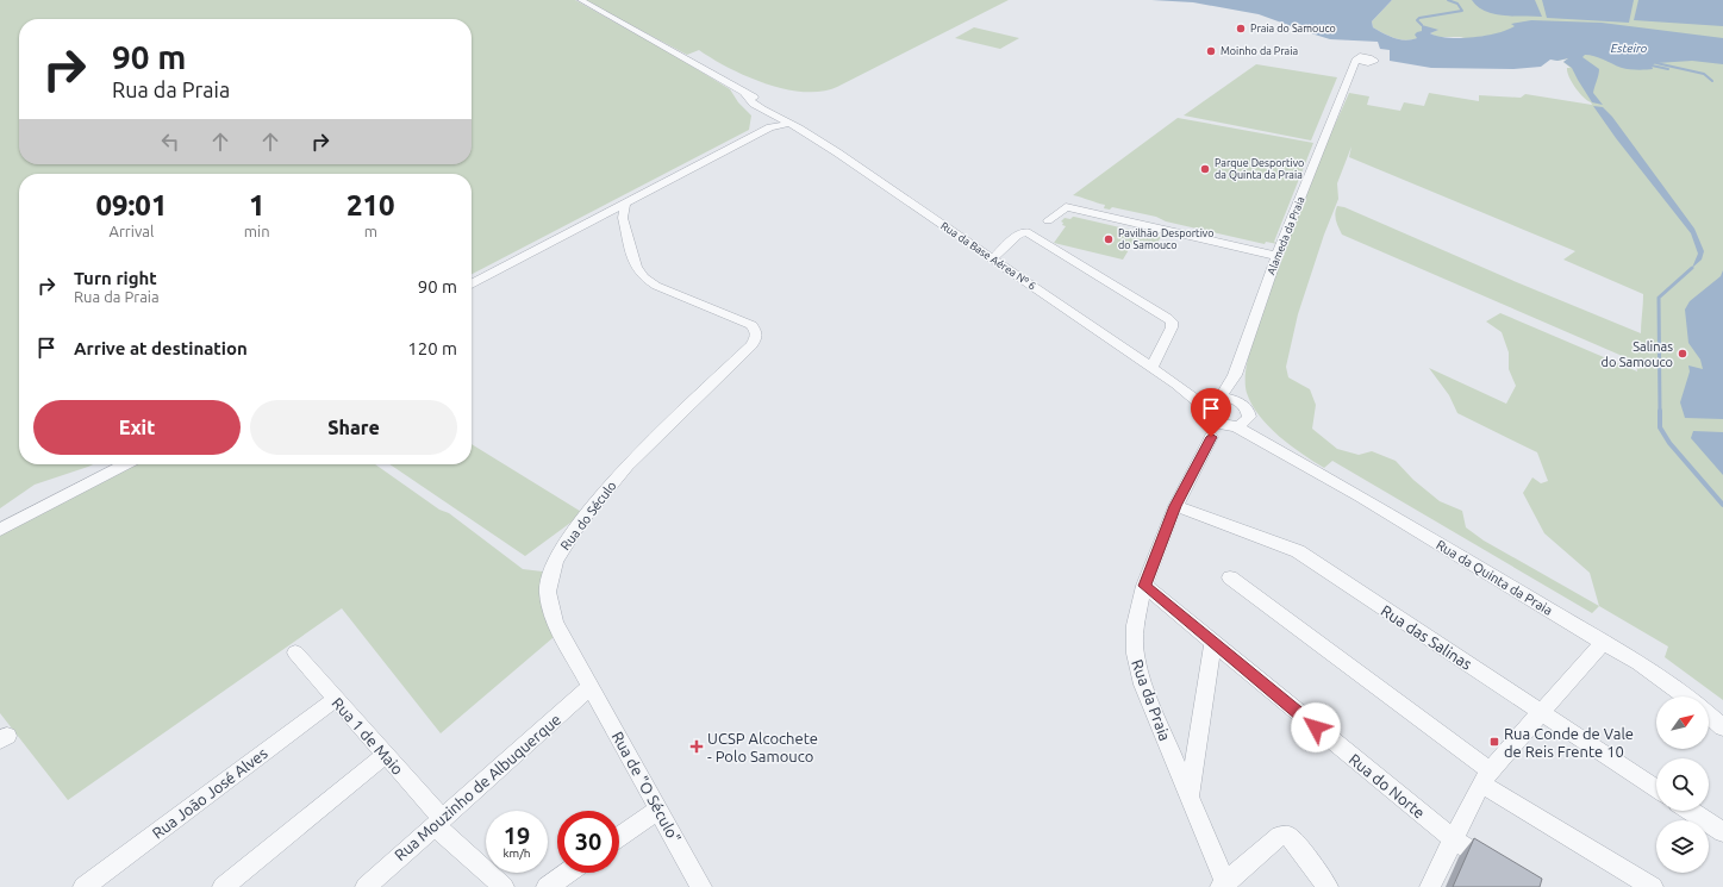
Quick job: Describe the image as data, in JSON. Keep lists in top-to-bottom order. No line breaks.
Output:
{"streets":{"street":["Alameda da Praia","Rua da Base Aérea Nº 6","Rua do Século","Rua da Quinta da Praia","Rua das Salinas","Rua da Praia","Rua 1 de Maio","Rua do Norte","Rua Mouzinho de Albuquerque","Rua de \"O Século\"","Rua João José Alves"]},"crossings":[["Rua do Século","Rua Mouzinho de Albuquerque"],["Rua do Século","Rua de \"O Século\""],["Rua das Salinas","Rua da Praia"],["Rua da Praia","Rua do Norte"],["Rua 1 de Maio","Rua Mouzinho de Albuquerque"],["Rua 1 de Maio","Rua João José Alves"],["Rua Mouzinho de Albuquerque","Rua de \"O Século\""]],"water":["Esteiro"],"places":{"other":["Praia do Samouco","Moinho da Praia","Parque Desportivo da Quinta da Praia","Pavilhão Desportivo do Samouco","Salinas do Samouco"],"transit":["Rua Conde de Vale de Reis Frente 10"],"health":["UCSP Alcochete - Polo Samouco"]},"north":"top right","page":{"turn":["90 m","Rua da Praia"],"eta":["09:01","Arrival","1","min","210","m"],"list":[{"name":"Turn right","note":"Rua da Praia","value":"90 m"},{"name":"Arrive at destination","value":"120 m"}],"buttons":["Exit","Share"],"speed":"19 km/h","limit":"30"}}
